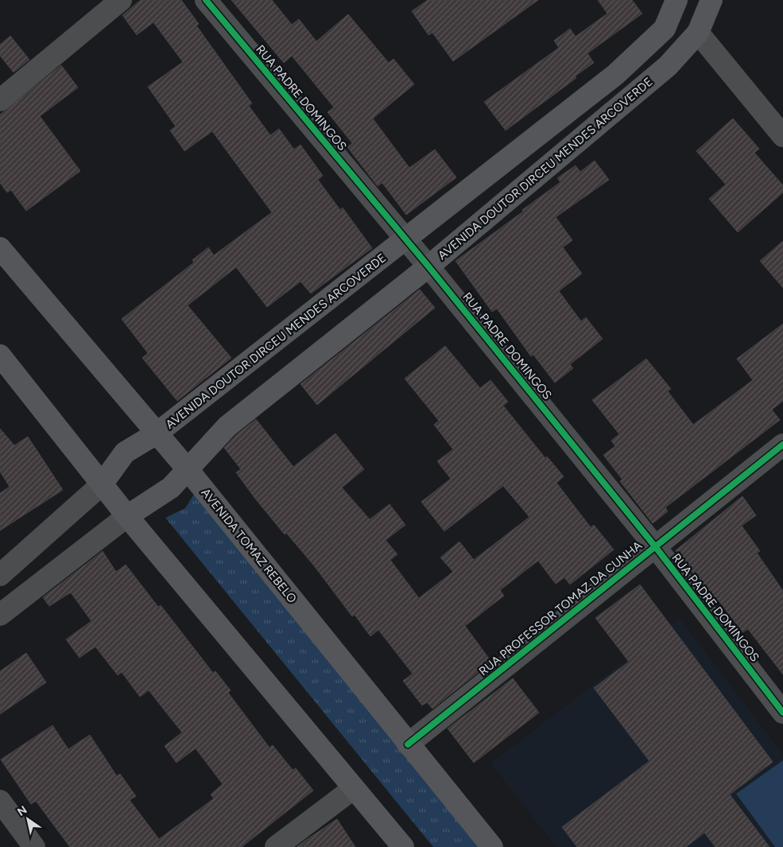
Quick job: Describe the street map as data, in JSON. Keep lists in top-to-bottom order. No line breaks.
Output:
{"streets":{"main road":["AVENIDA DOUTOR DIRCEU MENDES ARCOVERDE","AVENIDA TOMAZ REBELO"],"street":["RUA PADRE DOMINGOS","RUA PROFESSOR TOMAZ DA CUNHA"]},"crossings":[["RUA PADRE DOMINGOS","AVENIDA DOUTOR DIRCEU MENDES ARCOVERDE"],["RUA PADRE DOMINGOS","RUA PROFESSOR TOMAZ DA CUNHA"],["AVENIDA DOUTOR DIRCEU MENDES ARCOVERDE","AVENIDA TOMAZ REBELO"],["AVENIDA TOMAZ REBELO","RUA PROFESSOR TOMAZ DA CUNHA"]],"north":"top left"}
